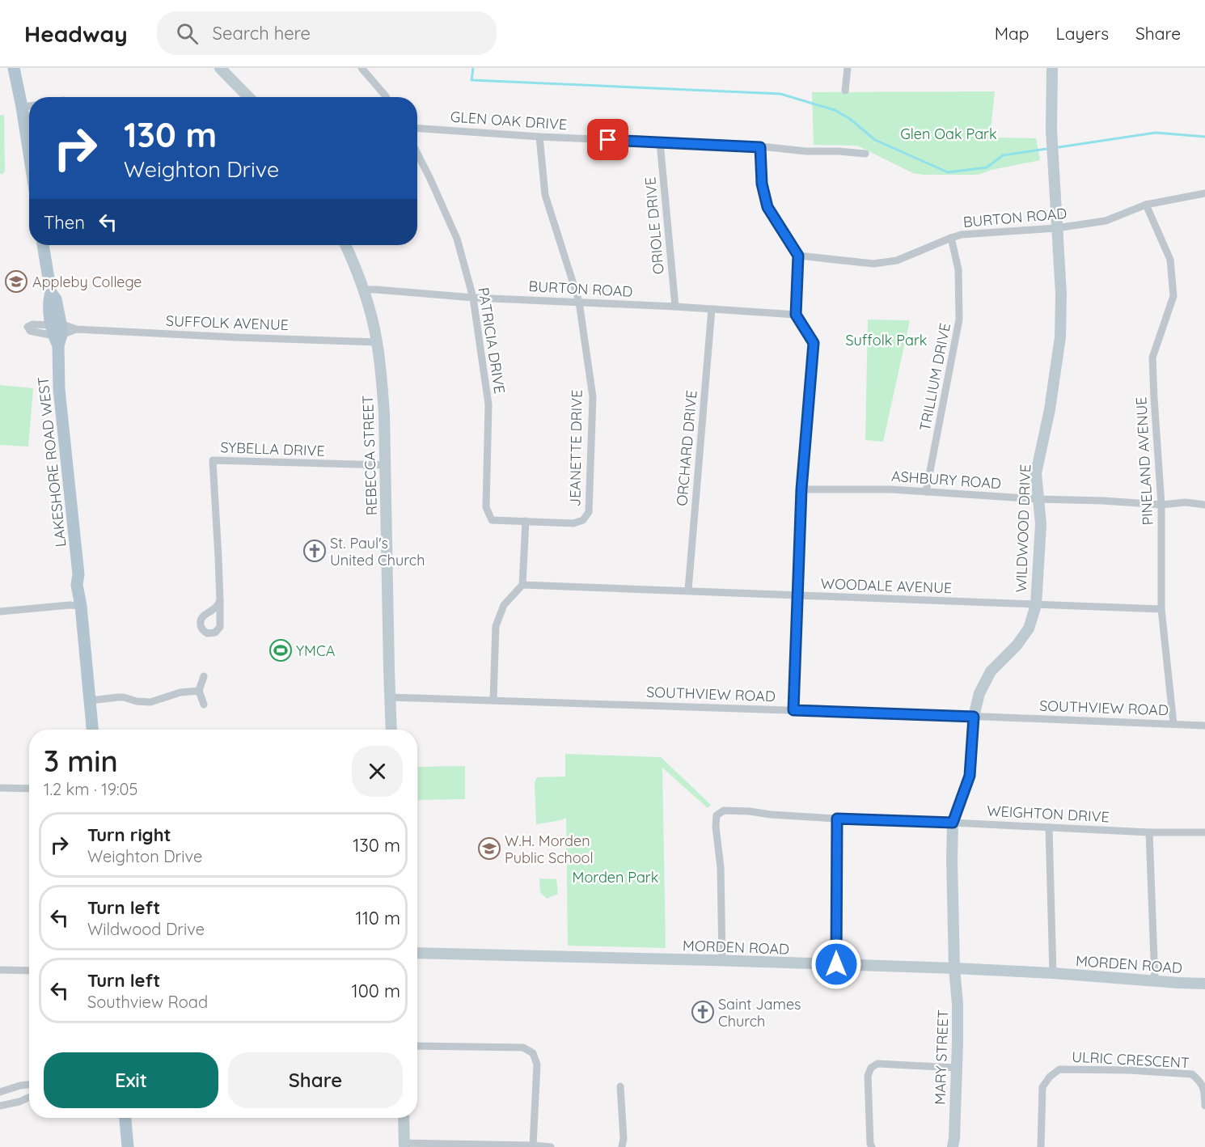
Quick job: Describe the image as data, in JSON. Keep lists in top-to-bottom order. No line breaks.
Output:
{"streets":{"main road":["LAKESHORE ROAD WEST"],"street":["GLEN OAK DRIVE","BURTON ROAD","ORIOLE DRIVE","SUFFOLK AVENUE","PATRICIA DRIVE","TRILLIUM DRIVE","JEANETTE DRIVE","ORCHARD DRIVE","SYBELLA DRIVE","REBECCA STREET","PINELAND AVENUE","ASHBURY ROAD","WILDWOOD DRIVE","WOODALE AVENUE","SOUTHVIEW ROAD","WEIGHTON DRIVE","MORDEN ROAD","MARY STREET","ULRIC CRESCENT"]},"crossings":[["GLEN OAK DRIVE","ORIOLE DRIVE"],["GLEN OAK DRIVE","JEANETTE DRIVE"],["BURTON ROAD","ORIOLE DRIVE"],["BURTON ROAD","PATRICIA DRIVE"],["BURTON ROAD","TRILLIUM DRIVE"],["BURTON ROAD","JEANETTE DRIVE"],["BURTON ROAD","ORCHARD DRIVE"],["BURTON ROAD","REBECCA STREET"],["BURTON ROAD","PINELAND AVENUE"],["BURTON ROAD","WILDWOOD DRIVE"],["SUFFOLK AVENUE","REBECCA STREET"],["SUFFOLK AVENUE","LAKESHORE ROAD WEST"],["PATRICIA DRIVE","JEANETTE DRIVE"],["TRILLIUM DRIVE","ASHBURY ROAD"],["ORCHARD DRIVE","WOODALE AVENUE"],["SYBELLA DRIVE","REBECCA STREET"],["REBECCA STREET","SOUTHVIEW ROAD"],["PINELAND AVENUE","ASHBURY ROAD"],["PINELAND AVENUE","WOODALE AVENUE"],["PINELAND AVENUE","SOUTHVIEW ROAD"],["ASHBURY ROAD","WILDWOOD DRIVE"],["WILDWOOD DRIVE","WOODALE AVENUE"],["WILDWOOD DRIVE","SOUTHVIEW ROAD"],["WILDWOOD DRIVE","WEIGHTON DRIVE"],["WILDWOOD DRIVE","MORDEN ROAD"],["WILDWOOD DRIVE","MARY STREET"],["WEIGHTON DRIVE","MORDEN ROAD"],["MORDEN ROAD","MARY STREET"]],"parks":["Glen Oak Park","Suffolk Park","Morden Park"],"places":{"school or university":["Appleby College","W.H. Morden Public School"],"church":["St. Paul's United Church","Saint James Church"],"sports":["YMCA"]},"page":{"header":"Headway","search":"Search here","nav":["Map","Layers","Share"],"turn":["130 m","Weighton Drive"],"then":"Then","heading":["3 min","1.2 km · 19:05"],"list":[{"name":"Turn right","note":"Weighton Drive","value":"130 m"},{"name":"Turn left","note":"Wildwood Drive","value":"110 m"},{"name":"Turn left","note":"Southview Road","value":"100 m"}],"buttons":["Exit","Share"]}}
